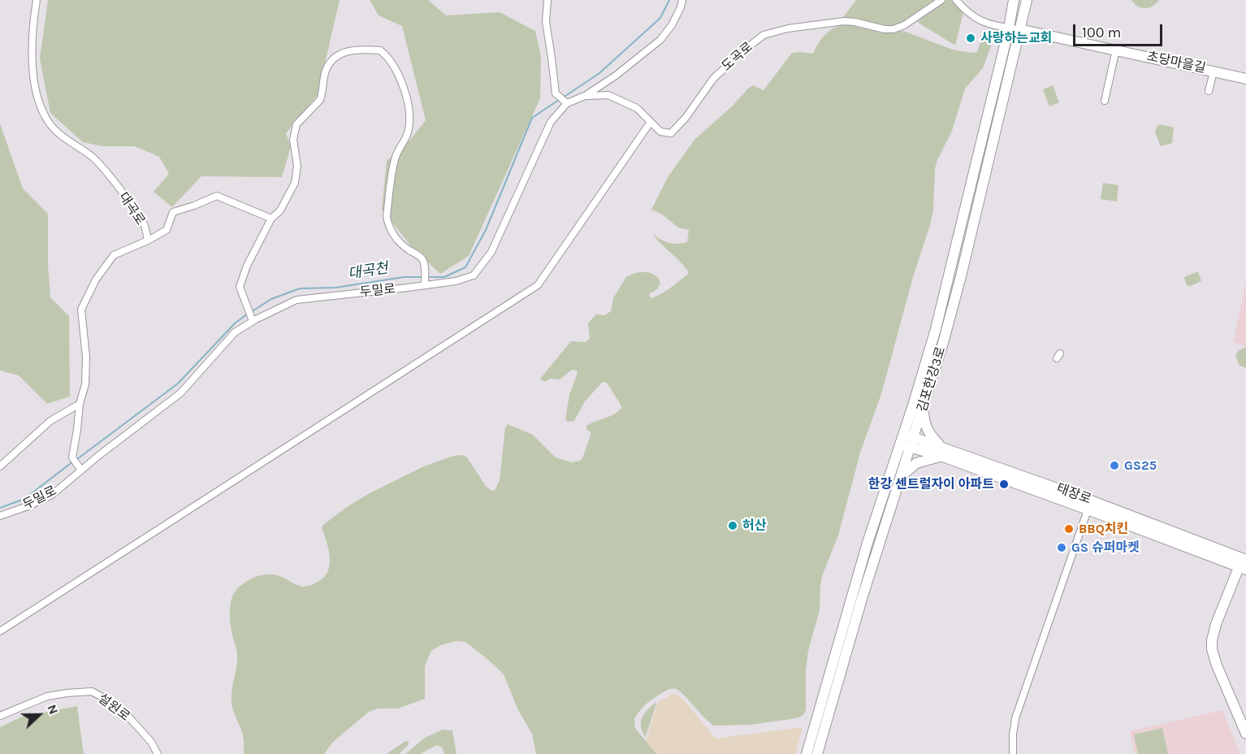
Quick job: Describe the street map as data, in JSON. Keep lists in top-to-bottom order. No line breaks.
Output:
{"streets":{"street":["도곡로","초당마을길","대곡로","두밀로","김포한강3로","설원로"]},"crossings":[["초당마을길","김포한강3로"],["대곡로","두밀로"]],"water":["대곡천"],"places":["사랑하는교회","GS25","한강 센트럴자이 아파트","허산","BBQ치킨","GS 슈퍼마켓"],"scale_bar":"100 m","north":"right"}
